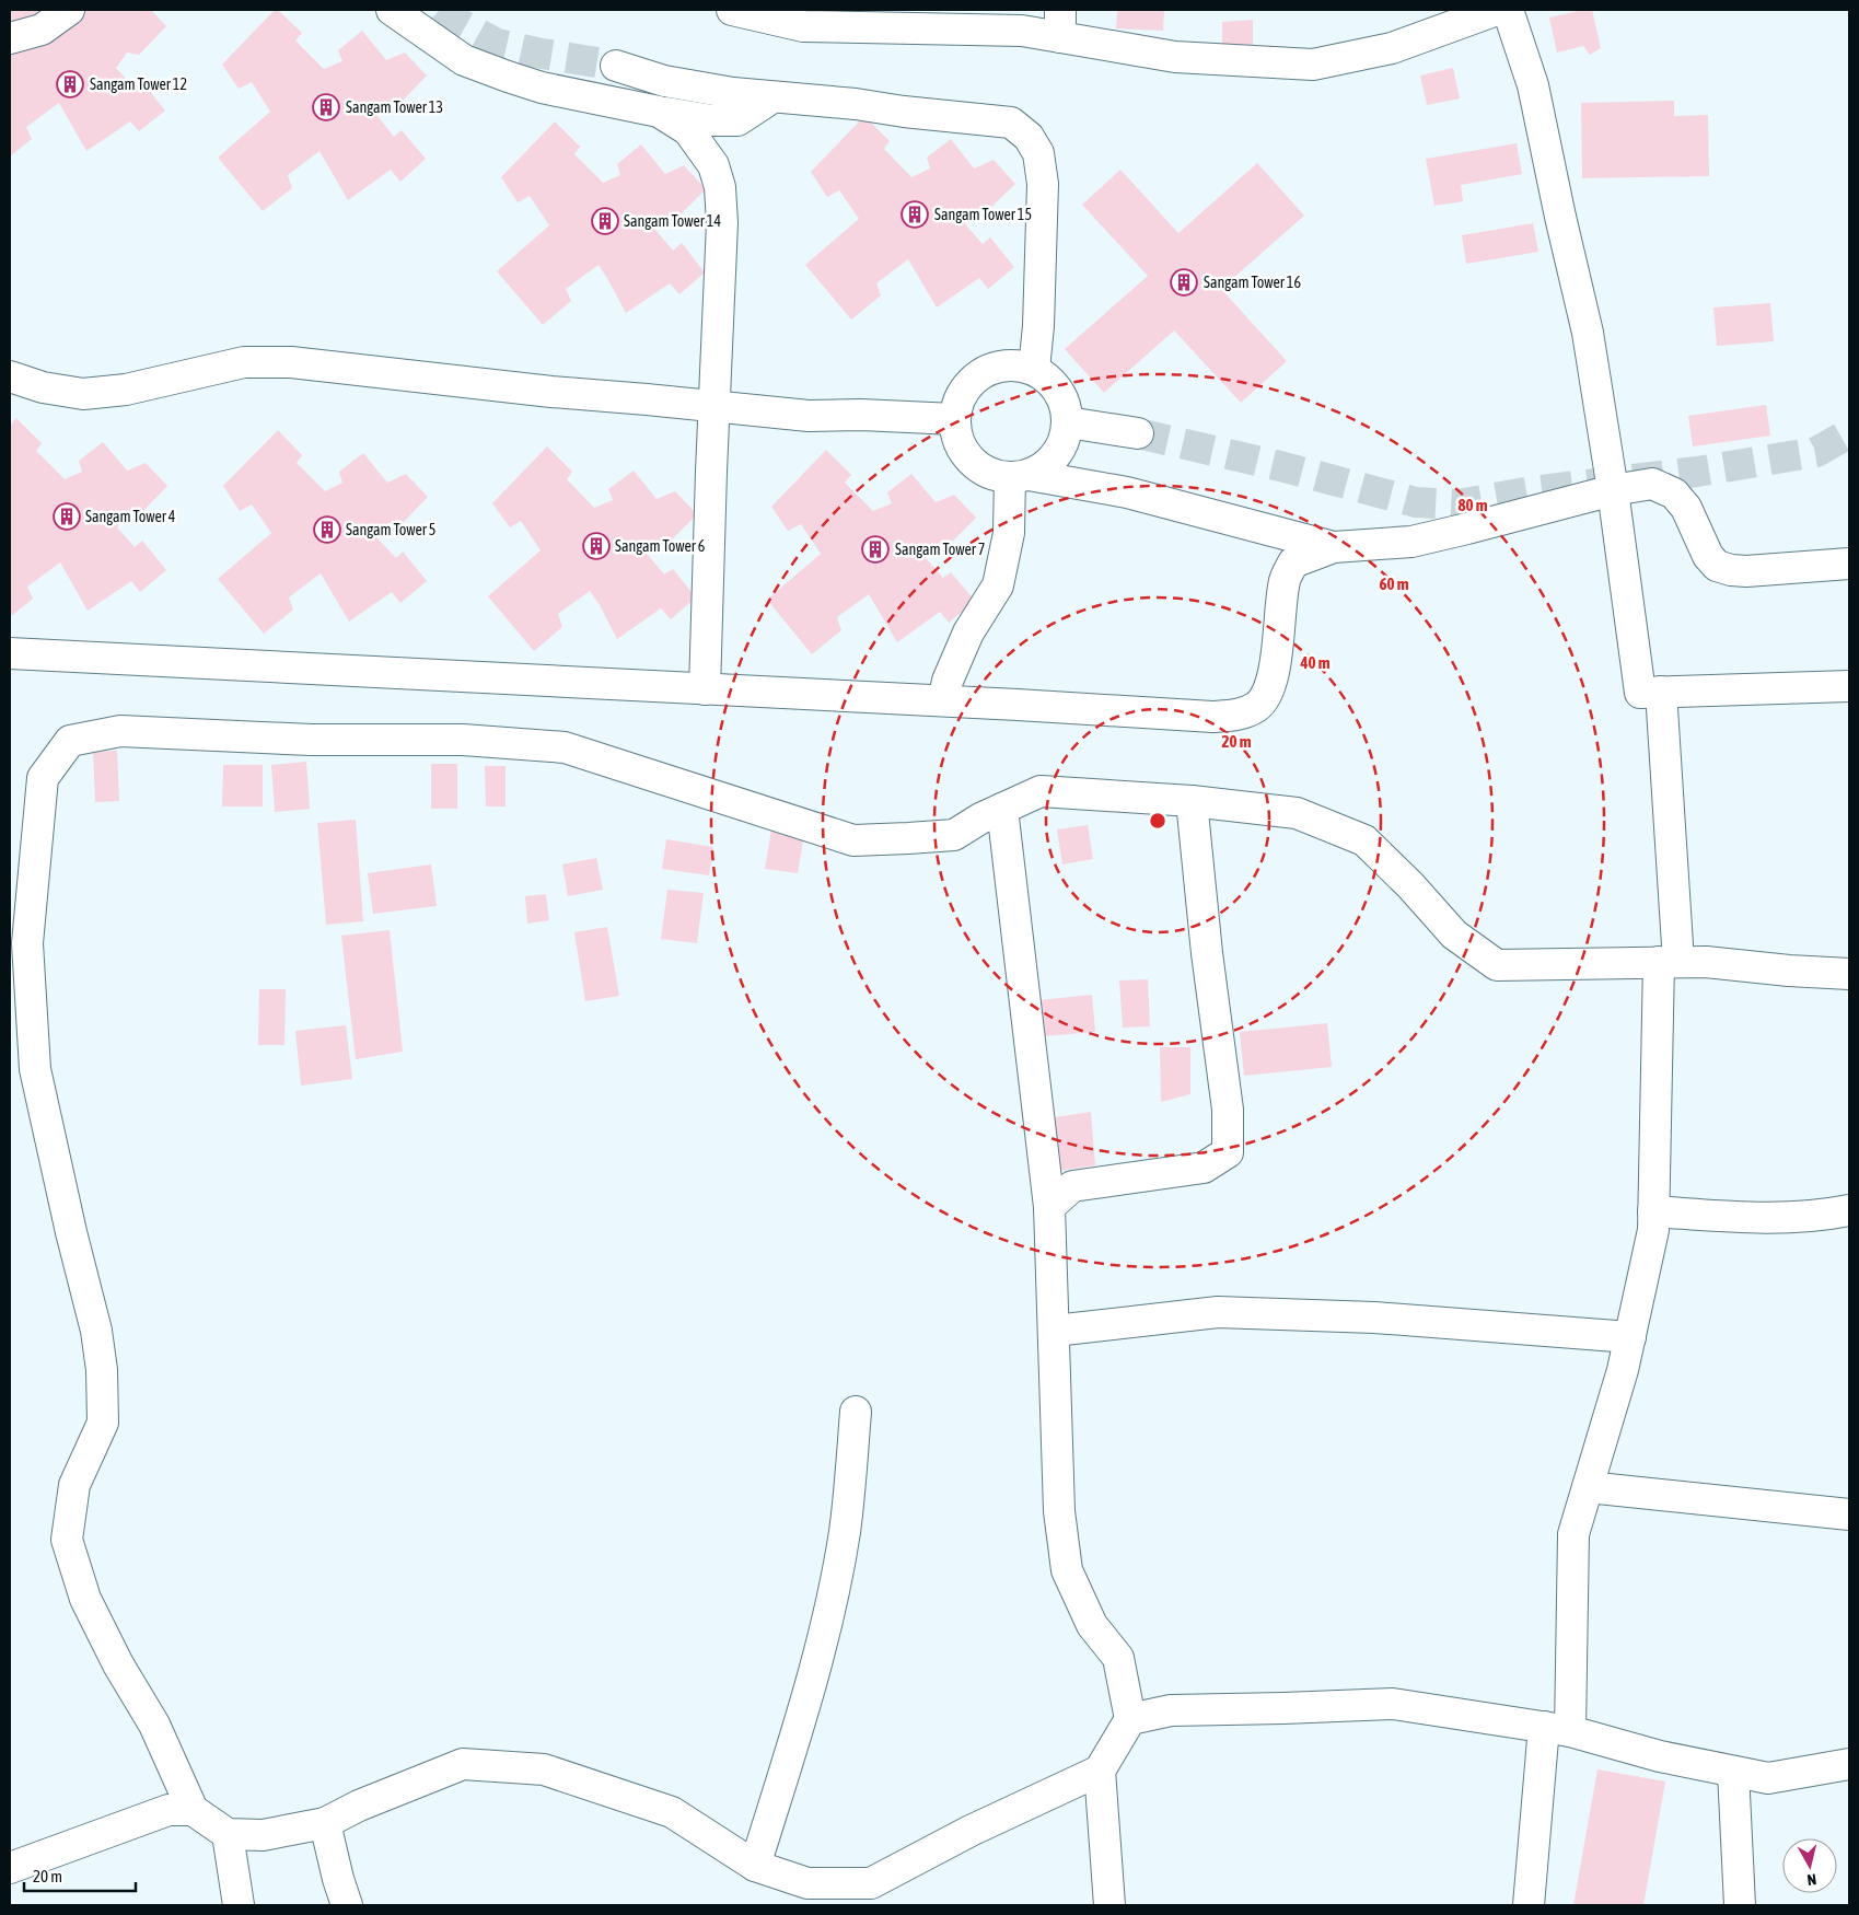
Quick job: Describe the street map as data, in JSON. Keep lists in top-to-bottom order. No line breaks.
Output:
{"places":{"building":["Sangam Tower 12","Sangam Tower 13","Sangam Tower 15","Sangam Tower 14","Sangam Tower 16","Sangam Tower 4","Sangam Tower 5","Sangam Tower 6","Sangam Tower 7"]},"scale_bar":"20 m","north":"bottom","rings":["80 m","60 m","40 m","20 m"]}
